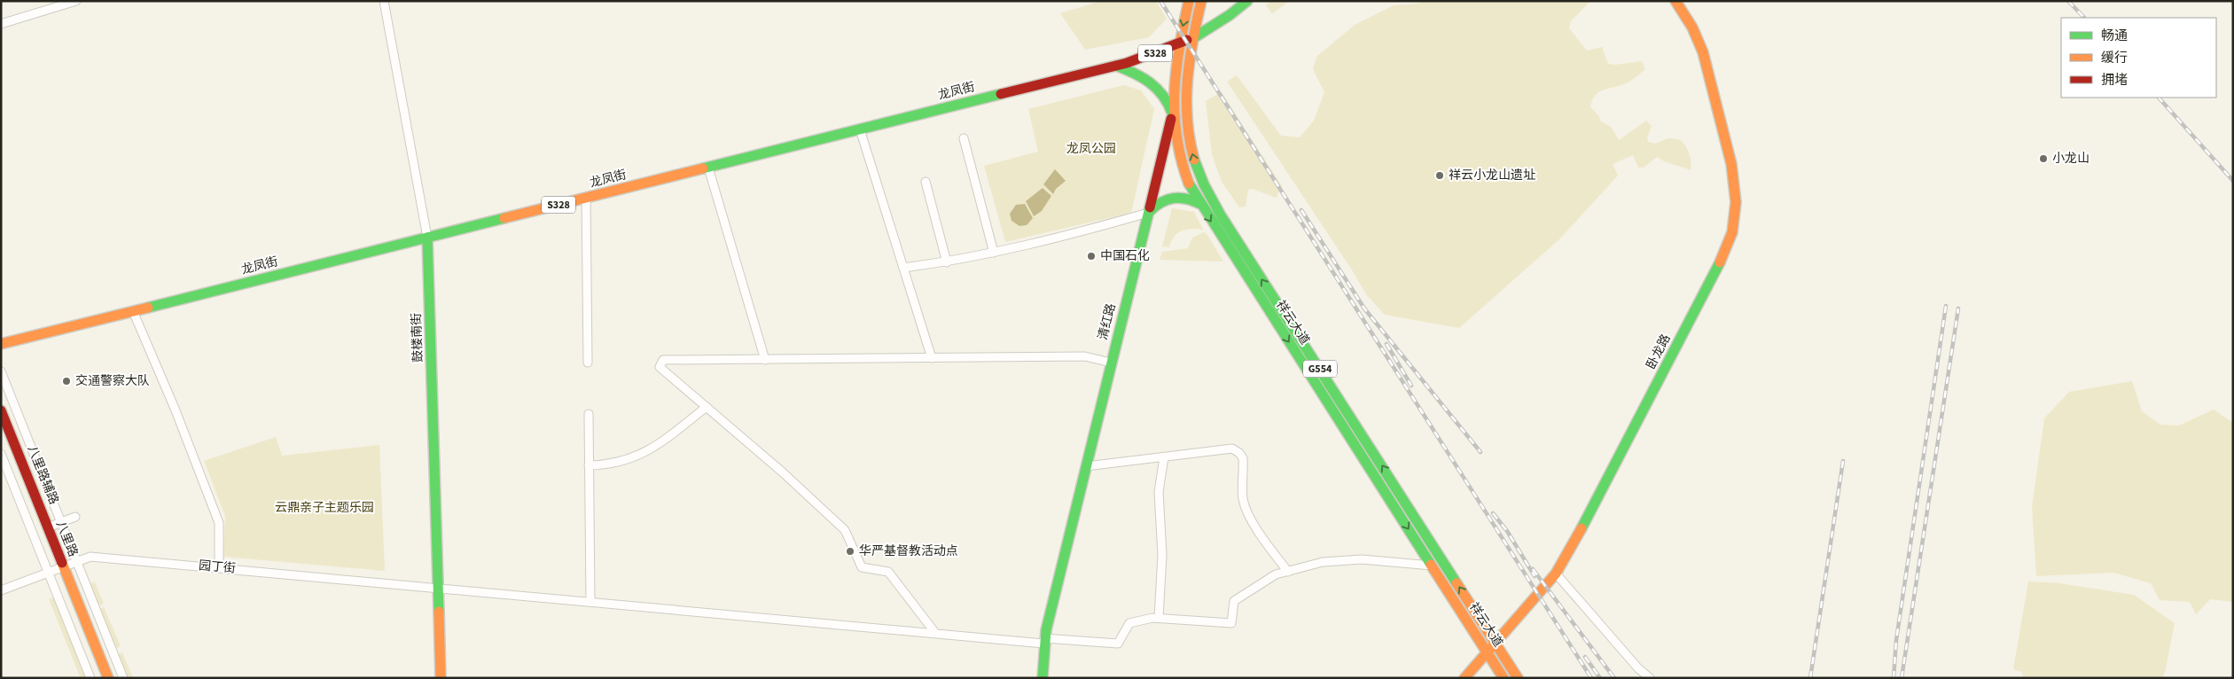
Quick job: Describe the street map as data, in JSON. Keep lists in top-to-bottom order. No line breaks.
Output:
{"streets":{"main road":["S328","龙凤街","清红路","祥云大道","鼓楼南街","卧龙路","G554","八里路"],"street":["八里路辅路","园丁街"]},"crossings":[["龙凤街","清红路"],["龙凤街","祥云大道"],["龙凤街","鼓楼南街"],["清红路","祥云大道"],["清红路","园丁街"],["祥云大道","卧龙路"],["鼓楼南街","园丁街"],["八里路辅路","园丁街"],["八里路","园丁街"]],"parks":["龙凤公园","云鼎亲子主题乐园"],"places":["小龙山","祥云小龙山遗址","中国石化","交通警察大队","华严基督教活动点"],"legend":["畅通","缓行","拥堵"]}
